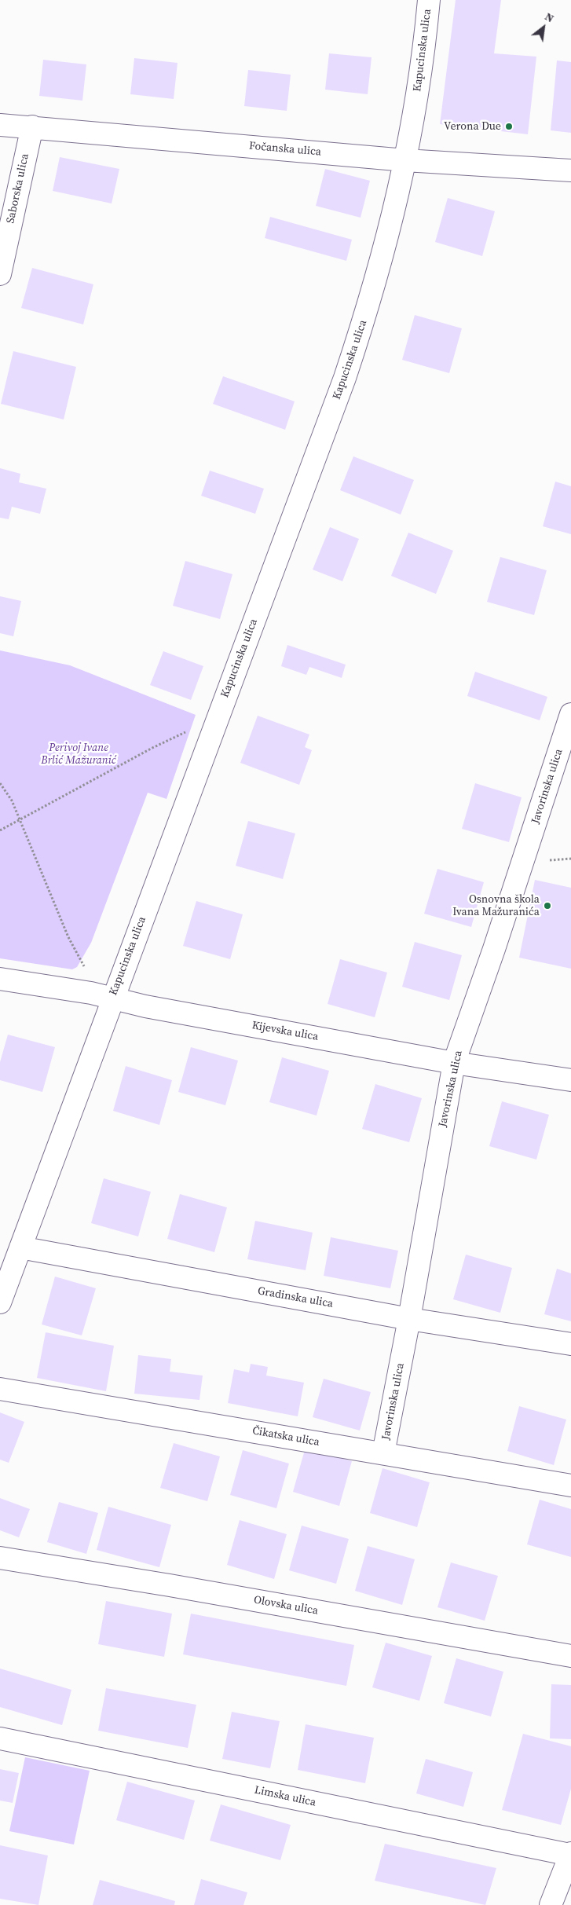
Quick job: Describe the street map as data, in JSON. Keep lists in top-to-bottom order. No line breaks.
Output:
{"streets":{"street":["Kapucinska ulica","Fočanska ulica","Saborska ulica","Javorinska ulica","Kijevska ulica","Gradinska ulica","Čikatska ulica","Olovska ulica","Limska ulica"]},"crossings":[["Kapucinska ulica","Fočanska ulica"],["Kapucinska ulica","Kijevska ulica"],["Kapucinska ulica","Gradinska ulica"],["Fočanska ulica","Saborska ulica"],["Javorinska ulica","Kijevska ulica"],["Javorinska ulica","Gradinska ulica"],["Javorinska ulica","Čikatska ulica"]],"parks":["Perivoj Ivane Brlić Mažuranić"],"places":["Verona Due","Osnovna škola Ivana Mažuranića"],"north":"top right"}
